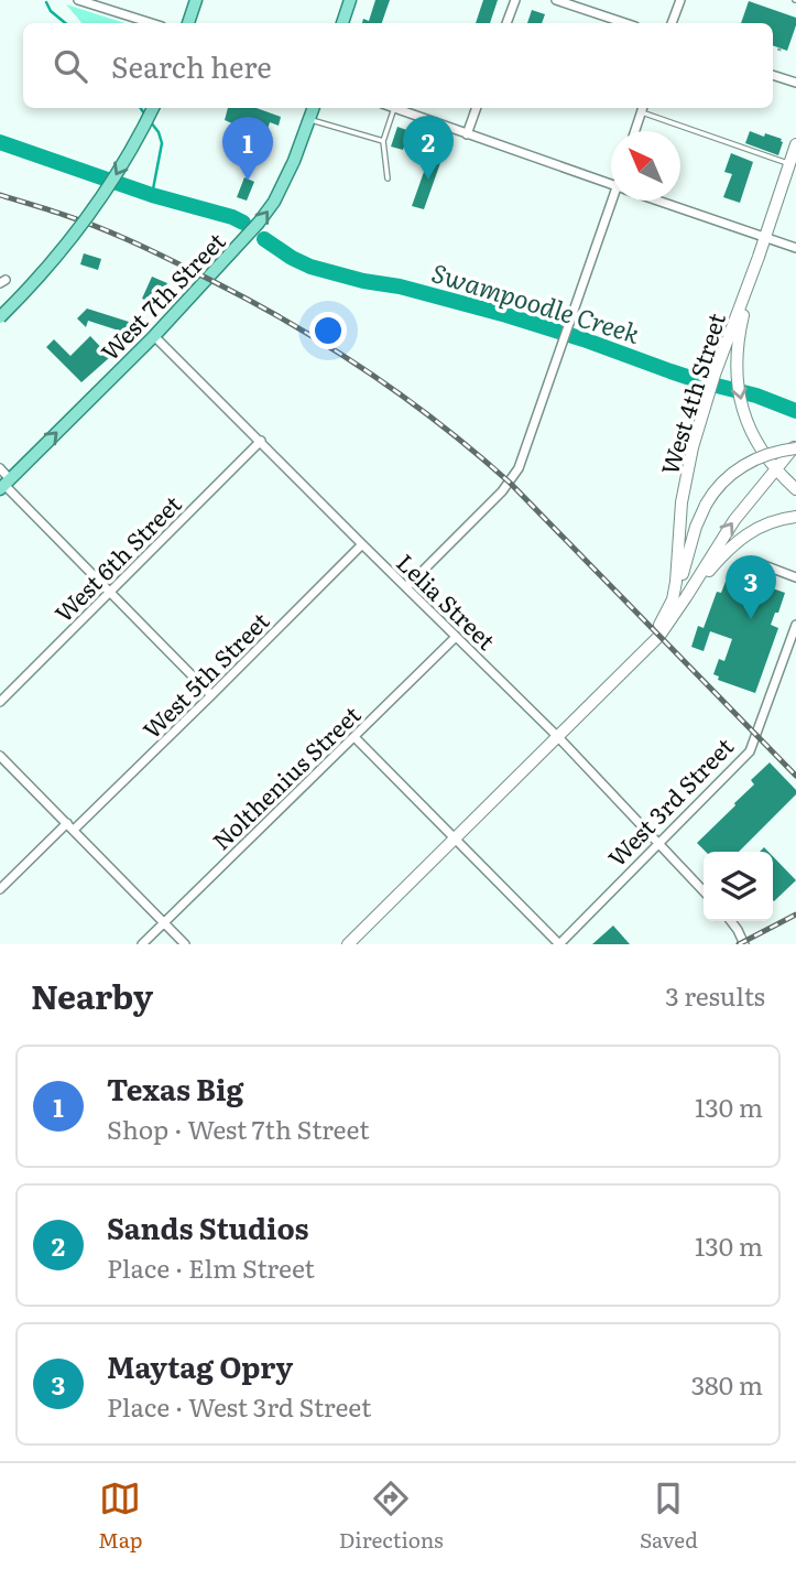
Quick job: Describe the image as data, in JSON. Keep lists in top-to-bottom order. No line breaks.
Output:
{"streets":{"main road":["West 7th Street","West 4th Street"],"street":["West 6th Street","Lelia Street","West 5th Street","Nolthenius Street","West 3rd Street"]},"crossings":[["West 7th Street","Lelia Street"],["West 4th Street","Lelia Street"],["West 6th Street","Lelia Street"],["Lelia Street","West 5th Street"],["Lelia Street","Nolthenius Street"],["Lelia Street","West 3rd Street"]],"one_way":["West 7th Street"],"water":["Swampoodle Creek"],"north":"top left","page":{"search":"Search here","pins":["2","1","3"],"heading":["Nearby","3 results"],"list":[{"mark":"1","name":"Texas Big","note":"Shop · West 7th Street","value":"130 m"},{"mark":"2","name":"Sands Studios","note":"Place · Elm Street","value":"130 m"},{"mark":"3","name":"Maytag Opry","note":"Place · West 3rd Street","value":"380 m"}],"nav":["Map","Directions","Saved"]}}
